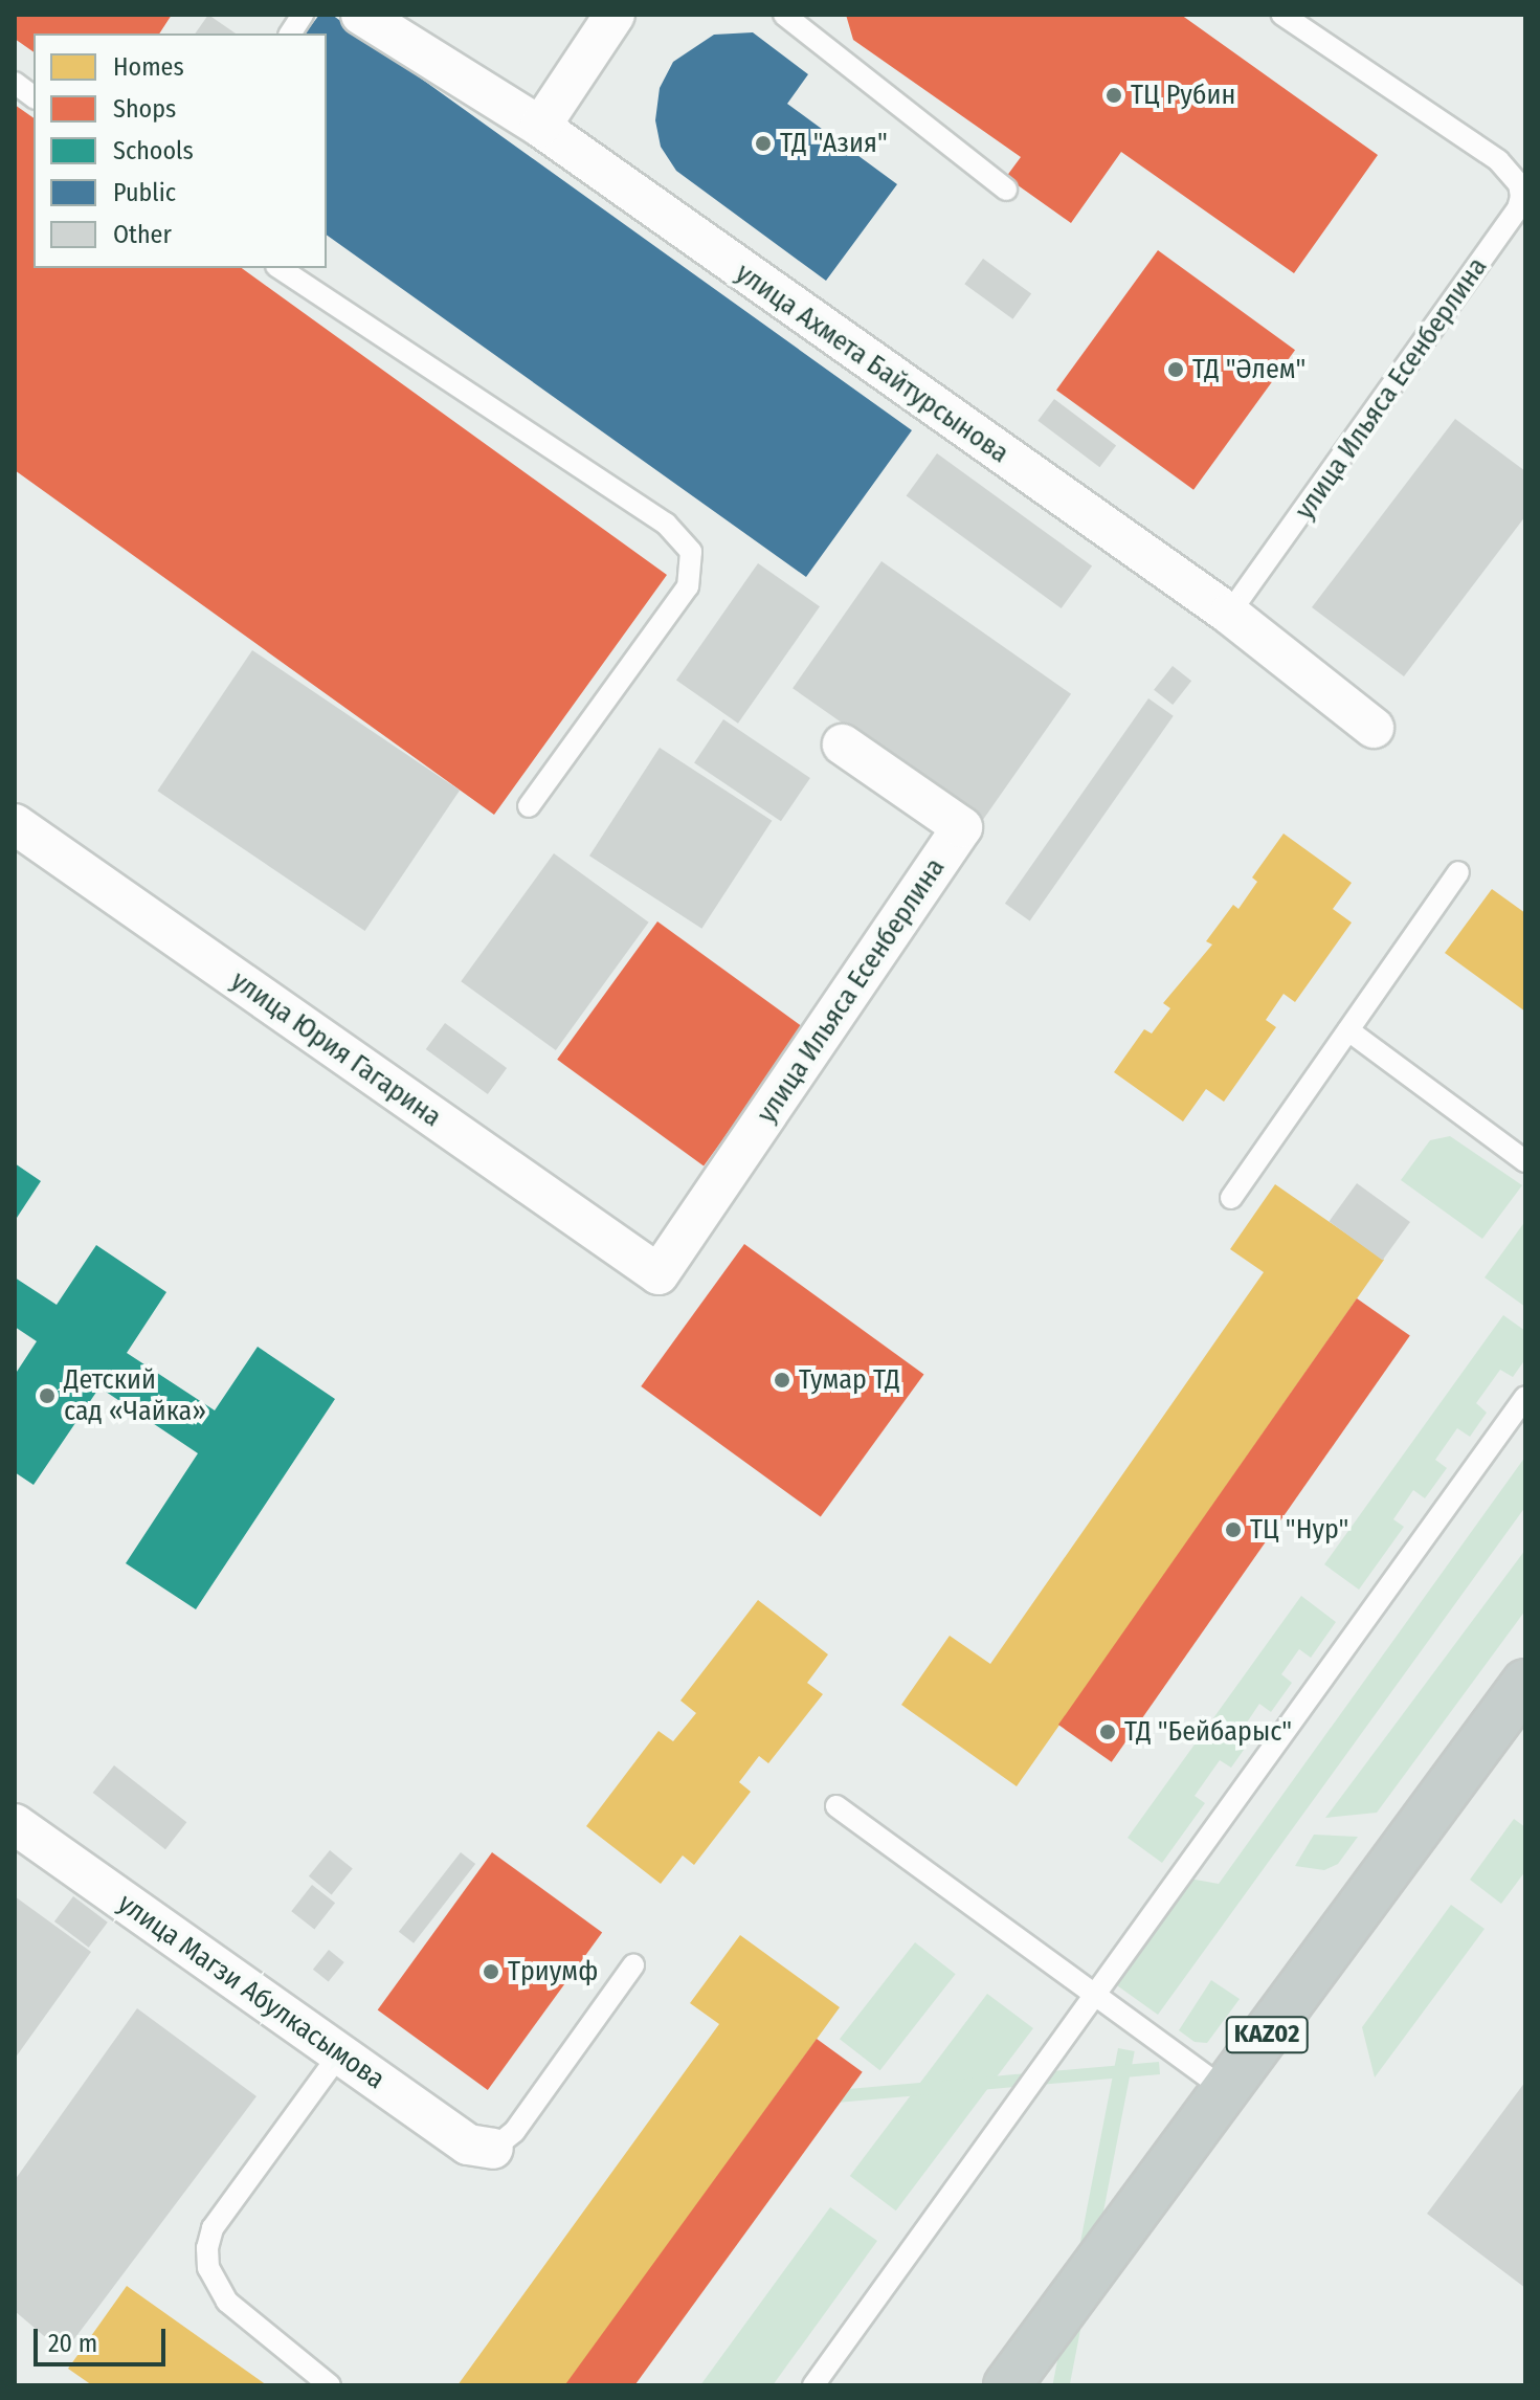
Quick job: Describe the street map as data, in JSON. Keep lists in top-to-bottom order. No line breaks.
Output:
{"streets":{"highway":["KАZ02"],"street":["улица Ахмета Байтурсынова","улица Ильяса Есенберлина","улица Юрия Гагарина","улица Магзи Абулкасымова"]},"crossings":[["улица Ахмета Байтурсынова","улица Ильяса Есенберлина"],["улица Ильяса Есенберлина","улица Юрия Гагарина"]],"places":["ТЦ Рубин","ТД \"Азия\"","ТД \"Әлем\"","Тумар ТД","Детский сад «Чайка»","ТЦ \"Нур\"","ТД \"Бейбарыс\"","Триумф"],"legend":["Homes","Shops","Schools","Public","Other"],"scale_bar":"20 m"}
